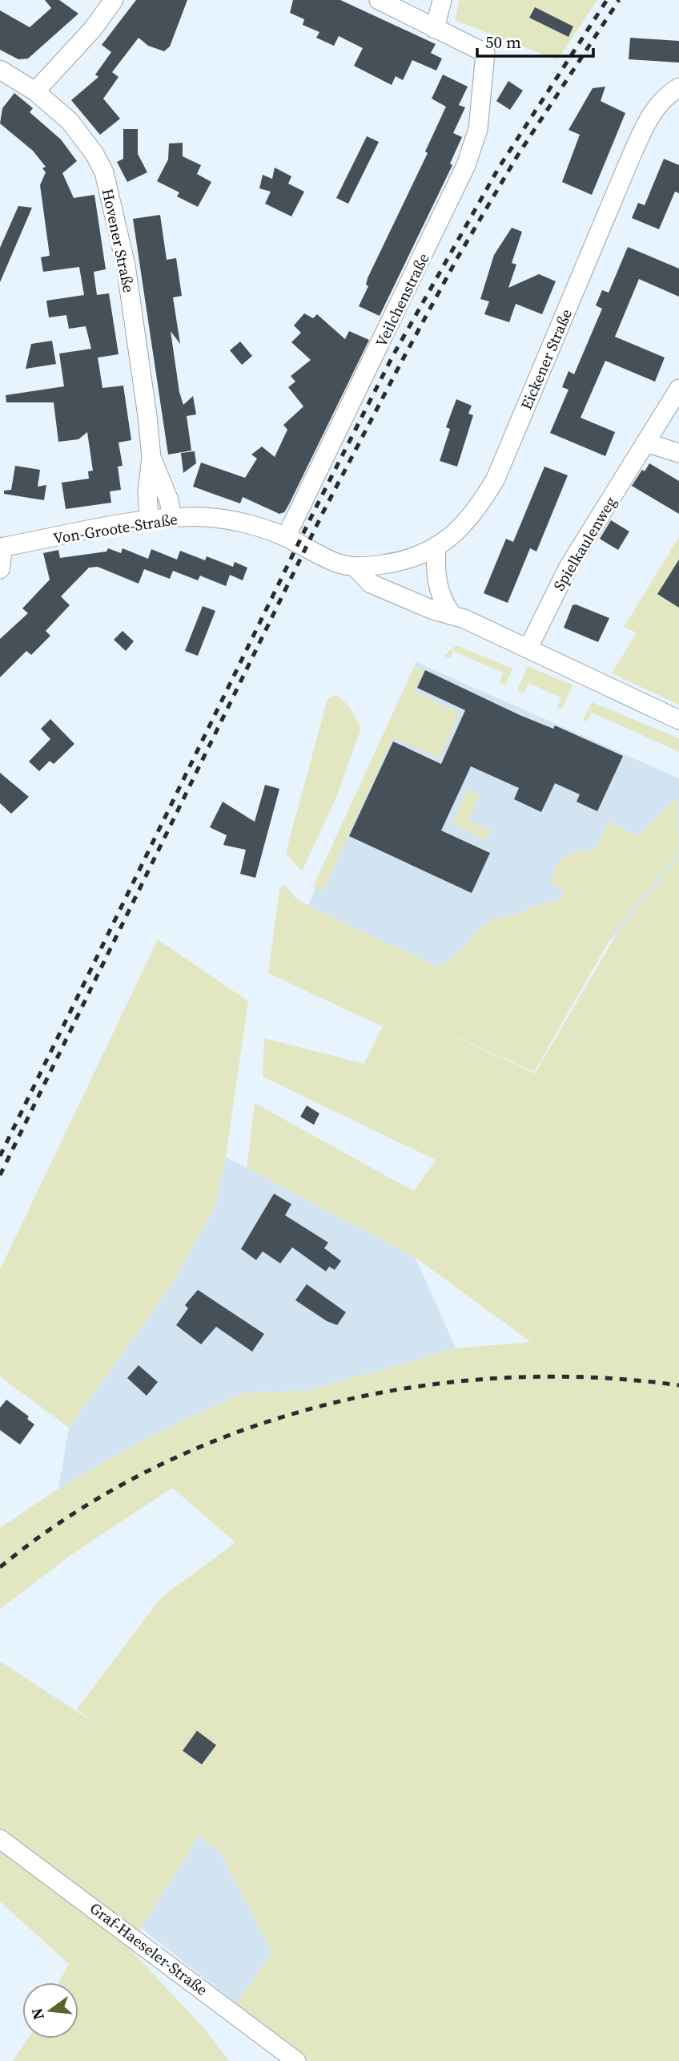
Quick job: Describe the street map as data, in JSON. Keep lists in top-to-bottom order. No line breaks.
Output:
{"streets":{"street":["Hovener Straße","Veilchenstraße","Eickener Straße","Von-Groote-Straße","Spielkaulenweg","Graf-Haeseler-Straße"]},"crossings":[["Hovener Straße","Von-Groote-Straße"],["Veilchenstraße","Von-Groote-Straße"],["Eickener Straße","Von-Groote-Straße"]],"scale_bar":"50 m","north":"left"}
